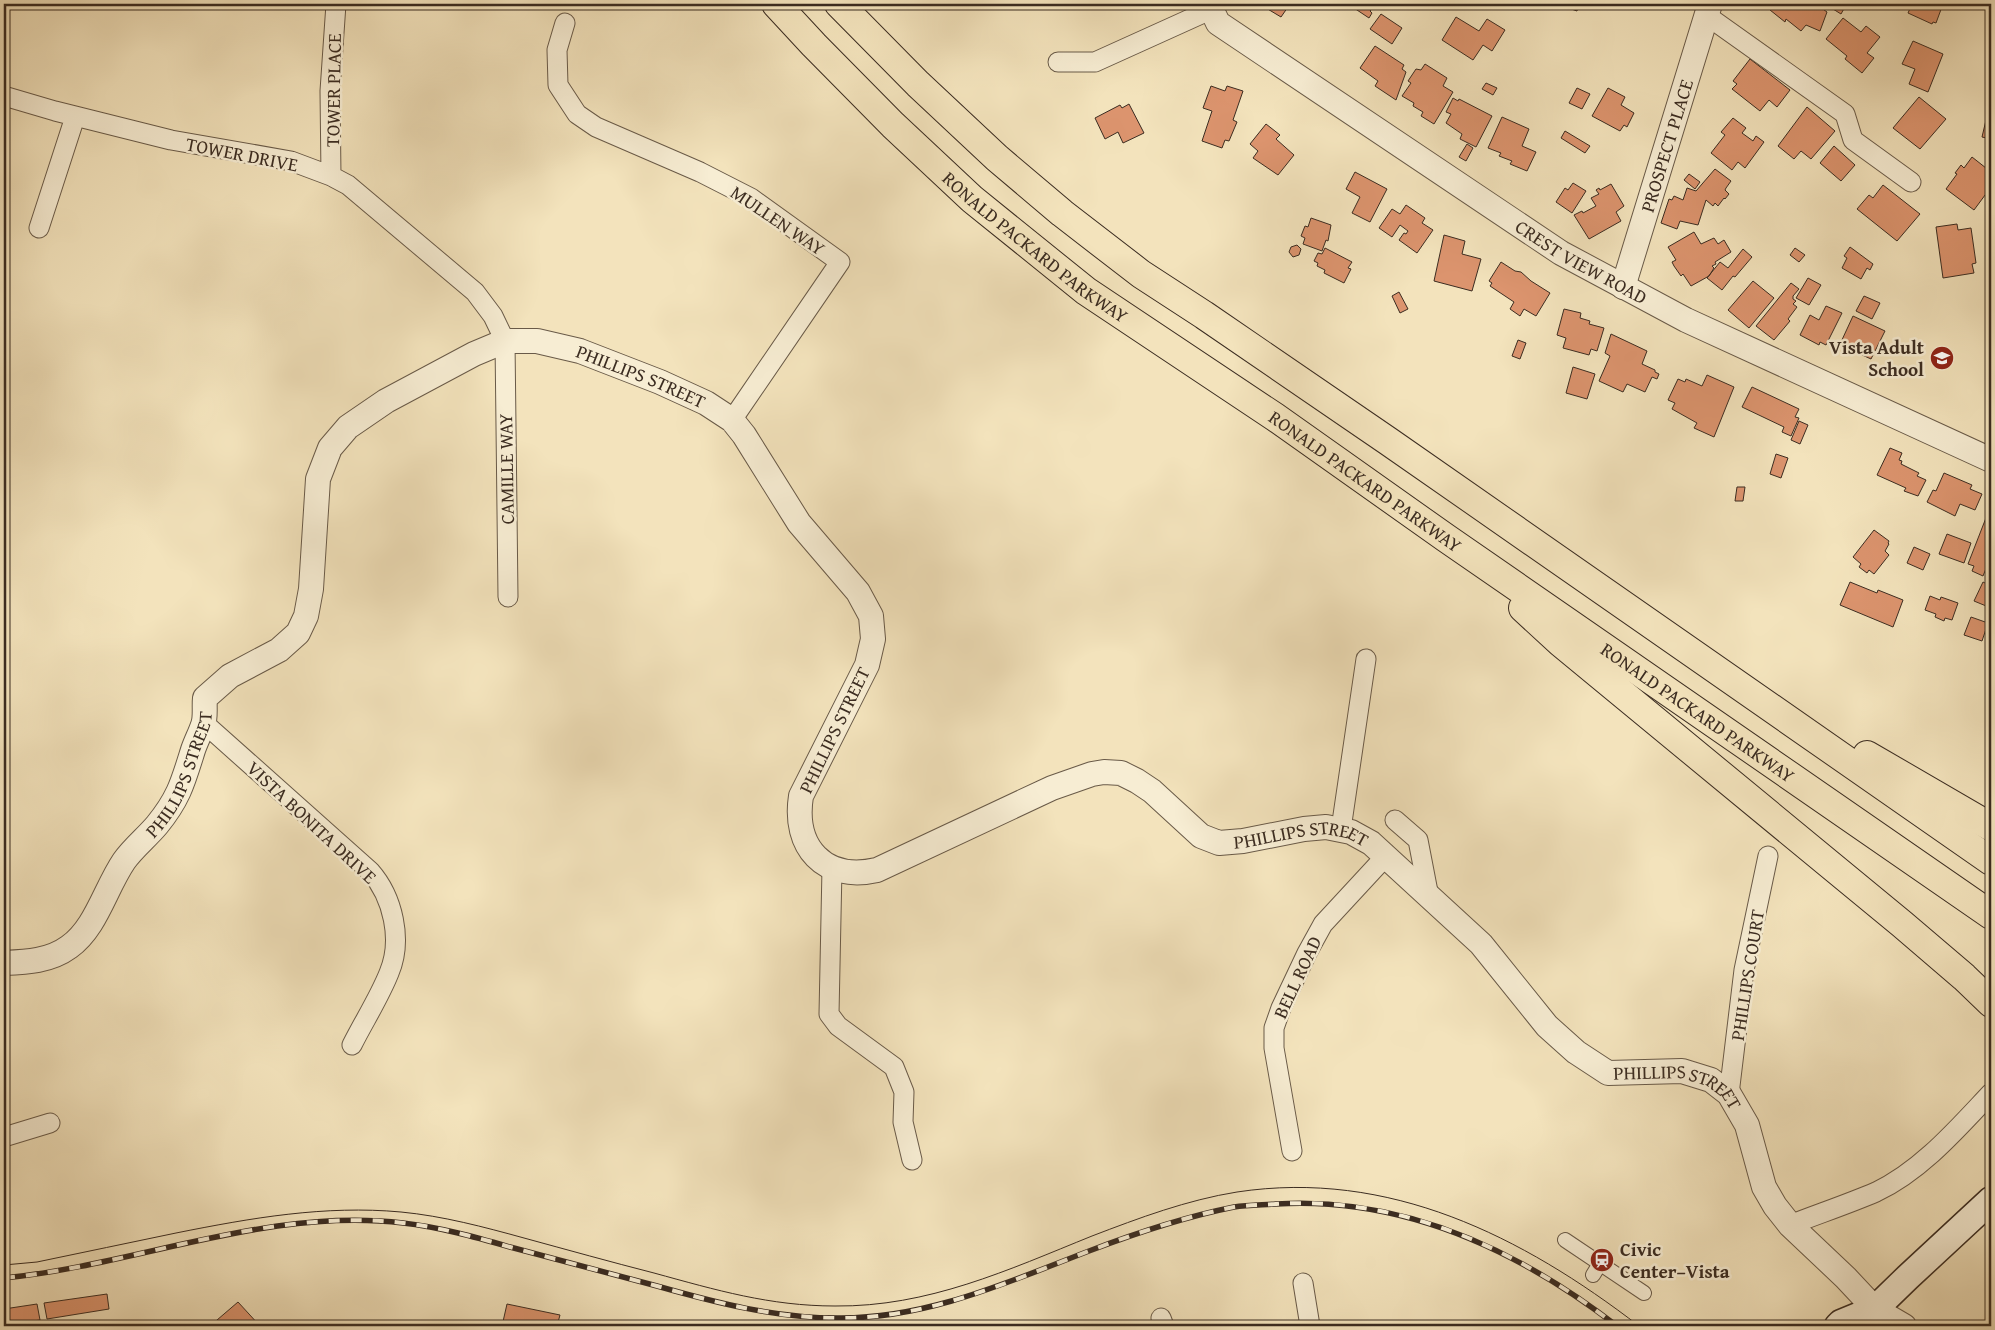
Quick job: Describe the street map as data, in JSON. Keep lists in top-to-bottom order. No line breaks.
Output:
{"streets":{"highway":["RONALD PACKARD PARKWAY"],"street":["TOWER PLACE","PROSPECT PLACE","TOWER DRIVE","MULLEN WAY","CREST VIEW ROAD","PHILLIPS STREET","CAMILLE WAY","VISTA BONITA DRIVE","PHILLIPS COURT","BELL ROAD"]},"crossings":[["TOWER PLACE","TOWER DRIVE"],["PROSPECT PLACE","CREST VIEW ROAD"],["TOWER DRIVE","PHILLIPS STREET"],["TOWER DRIVE","CAMILLE WAY"],["MULLEN WAY","PHILLIPS STREET"],["PHILLIPS STREET","CAMILLE WAY"],["PHILLIPS STREET","VISTA BONITA DRIVE"],["PHILLIPS STREET","PHILLIPS COURT"],["PHILLIPS STREET","BELL ROAD"]],"places":{"school or university":["Vista Adult School"],"station":["Civic Center–Vista"]}}
